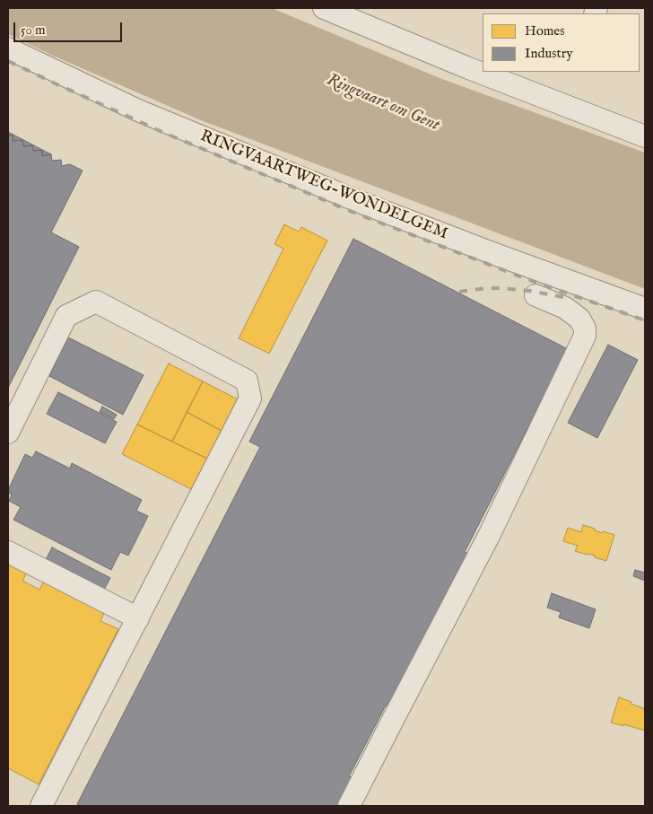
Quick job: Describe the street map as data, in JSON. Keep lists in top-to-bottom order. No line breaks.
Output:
{"streets":{"street":["RINGVAARTWEG-WONDELGEM"]},"water":["Ringvaart om Gent"],"legend":["Homes","Industry"],"scale_bar":"50 m"}
